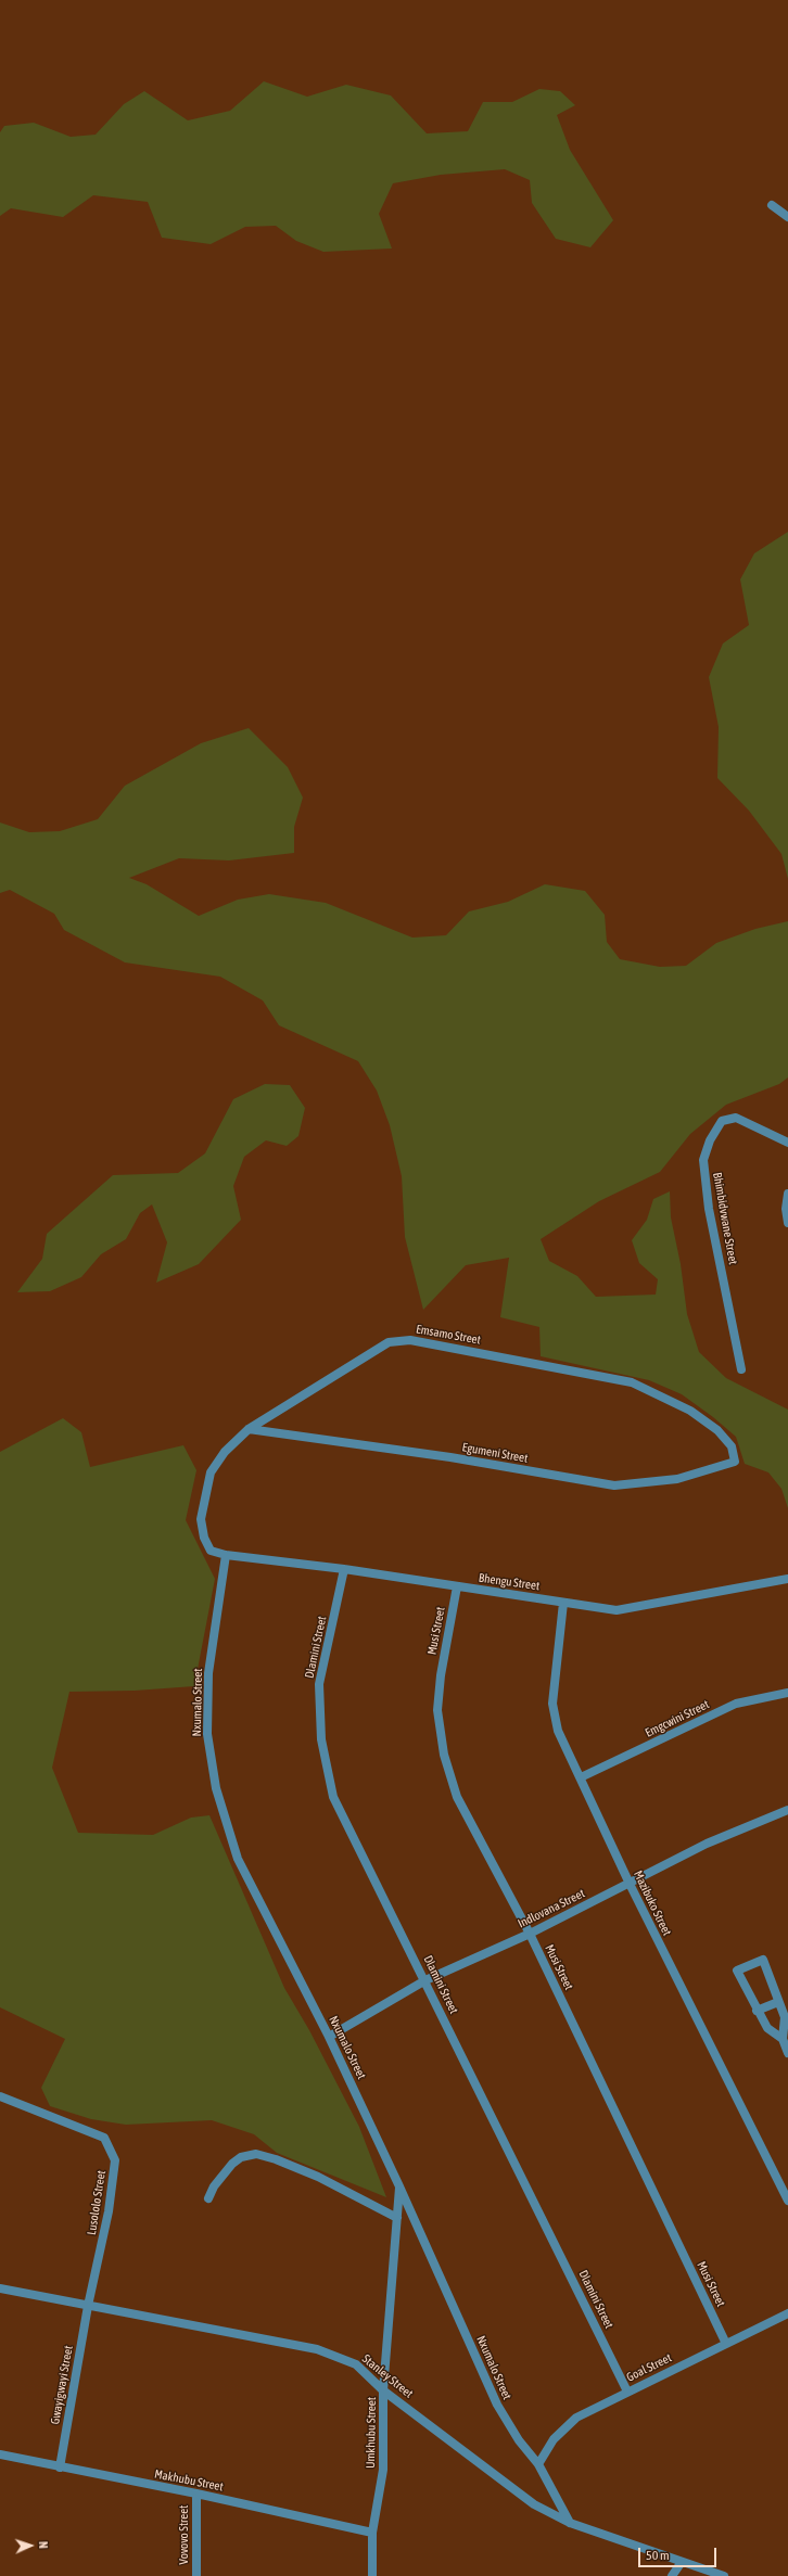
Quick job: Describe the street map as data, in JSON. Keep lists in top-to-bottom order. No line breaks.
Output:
{"streets":{"street":["Bhimbidvwane Street","Emsamo Street","Egumeni Street","Bhengu Street","Musi Street","Dlamini Street","Nxumalo Street","Emgcwini Street","Mazibuko Street","Indlovana Street","Lusololo Street","Goal Street","Stanley Street","Gwayigwayi Street","Umkhubu Street","Makhubu Street","Vovovo Street"]},"crossings":[["Emsamo Street","Egumeni Street"],["Emsamo Street","Bhengu Street"],["Emsamo Street","Nxumalo Street"],["Bhengu Street","Musi Street"],["Bhengu Street","Dlamini Street"],["Bhengu Street","Nxumalo Street"],["Bhengu Street","Mazibuko Street"],["Musi Street","Indlovana Street"],["Musi Street","Goal Street"],["Dlamini Street","Indlovana Street"],["Dlamini Street","Goal Street"],["Nxumalo Street","Indlovana Street"],["Nxumalo Street","Goal Street"],["Nxumalo Street","Stanley Street"],["Nxumalo Street","Umkhubu Street"],["Emgcwini Street","Mazibuko Street"],["Mazibuko Street","Indlovana Street"],["Lusololo Street","Stanley Street"],["Lusololo Street","Gwayigwayi Street"],["Stanley Street","Gwayigwayi Street"],["Stanley Street","Umkhubu Street"],["Gwayigwayi Street","Makhubu Street"],["Umkhubu Street","Makhubu Street"],["Makhubu Street","Vovovo Street"]],"scale_bar":"50 m","north":"right"}
